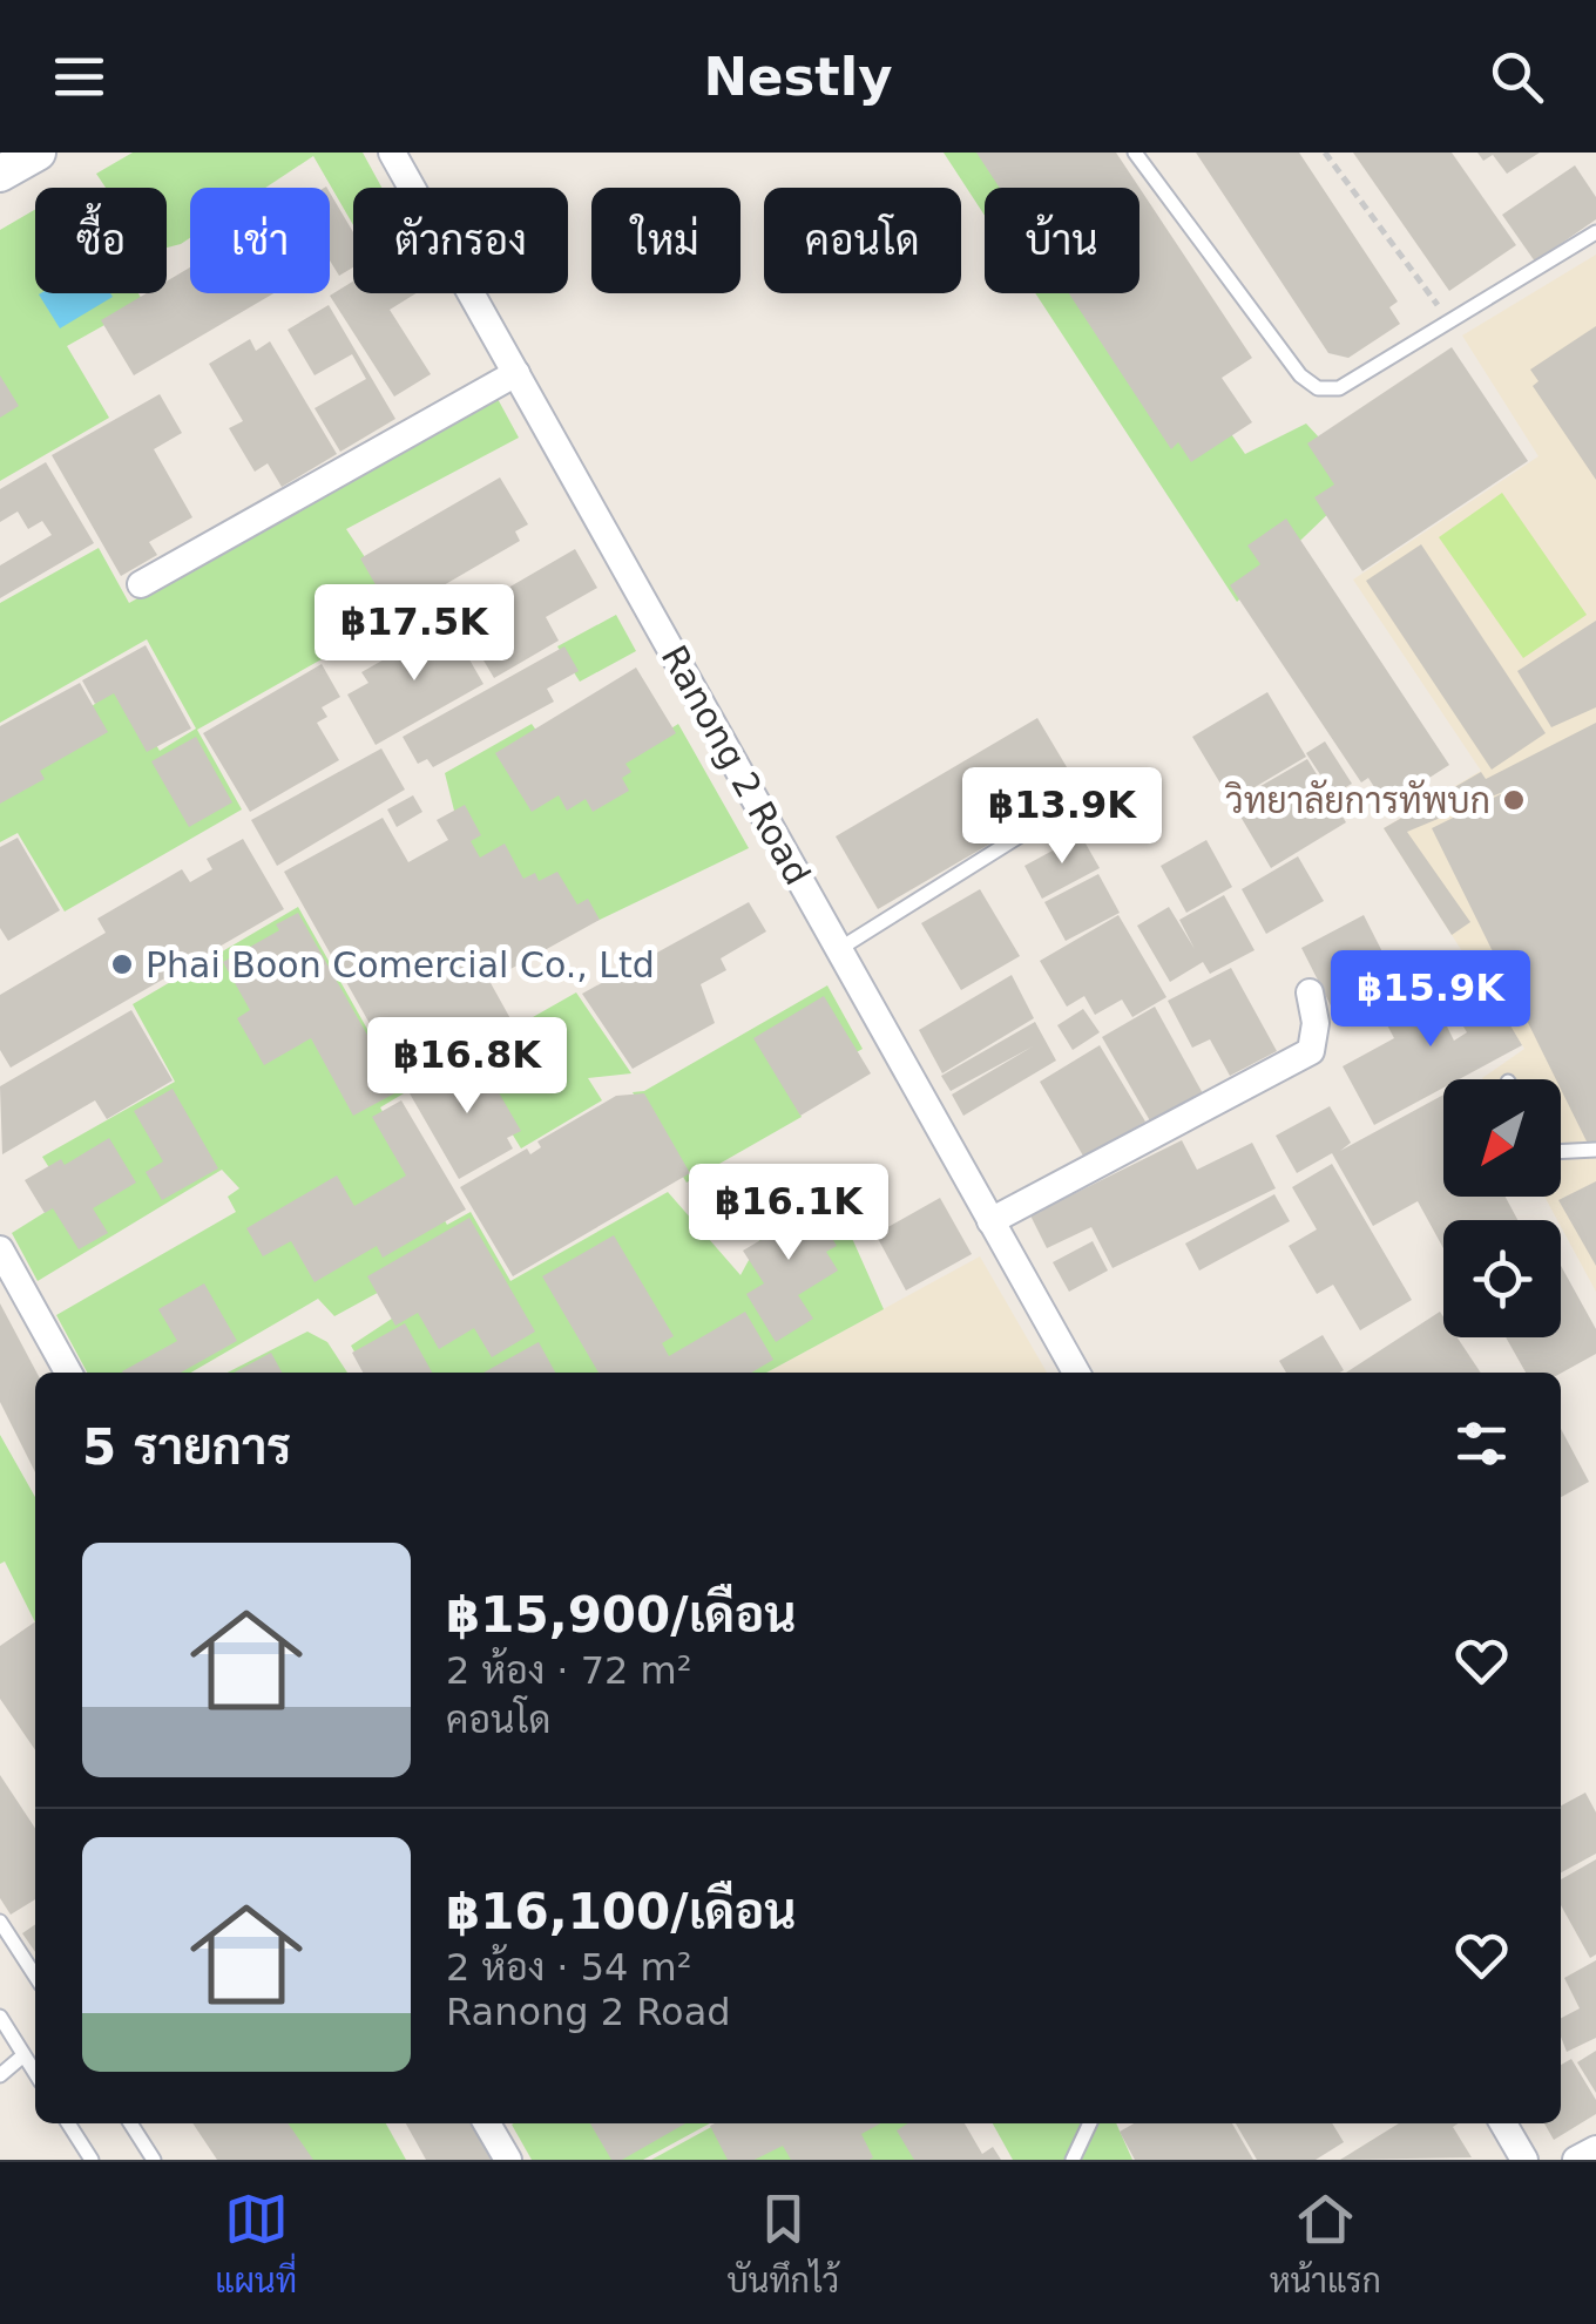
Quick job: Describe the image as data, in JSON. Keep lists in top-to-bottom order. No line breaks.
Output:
{"streets":{"street":["Ranong 2 Road"]},"places":["วิทยาลัยการทัพบก","Phai Boon Comercial Co., Ltd"],"north":"bottom left","page":{"header":"Nestly","chip":["ซื้อ","เช่า","ตัวกรอง","ใหม่","คอนโด","บ้าน"],"price":["฿17.5K","฿13.9K","฿15.9K","฿16.8K","฿16.1K"],"heading":"5 รายการ","list":[{"name":"฿15,900/เดือน","note":"2 ห้อง · 72 m² · คอนโด"},{"name":"฿16,100/เดือน","note":"2 ห้อง · 54 m² · Ranong 2 Road"}],"tabs":["แผนที่","บันทึกไว้","หน้าแรก"]}}
